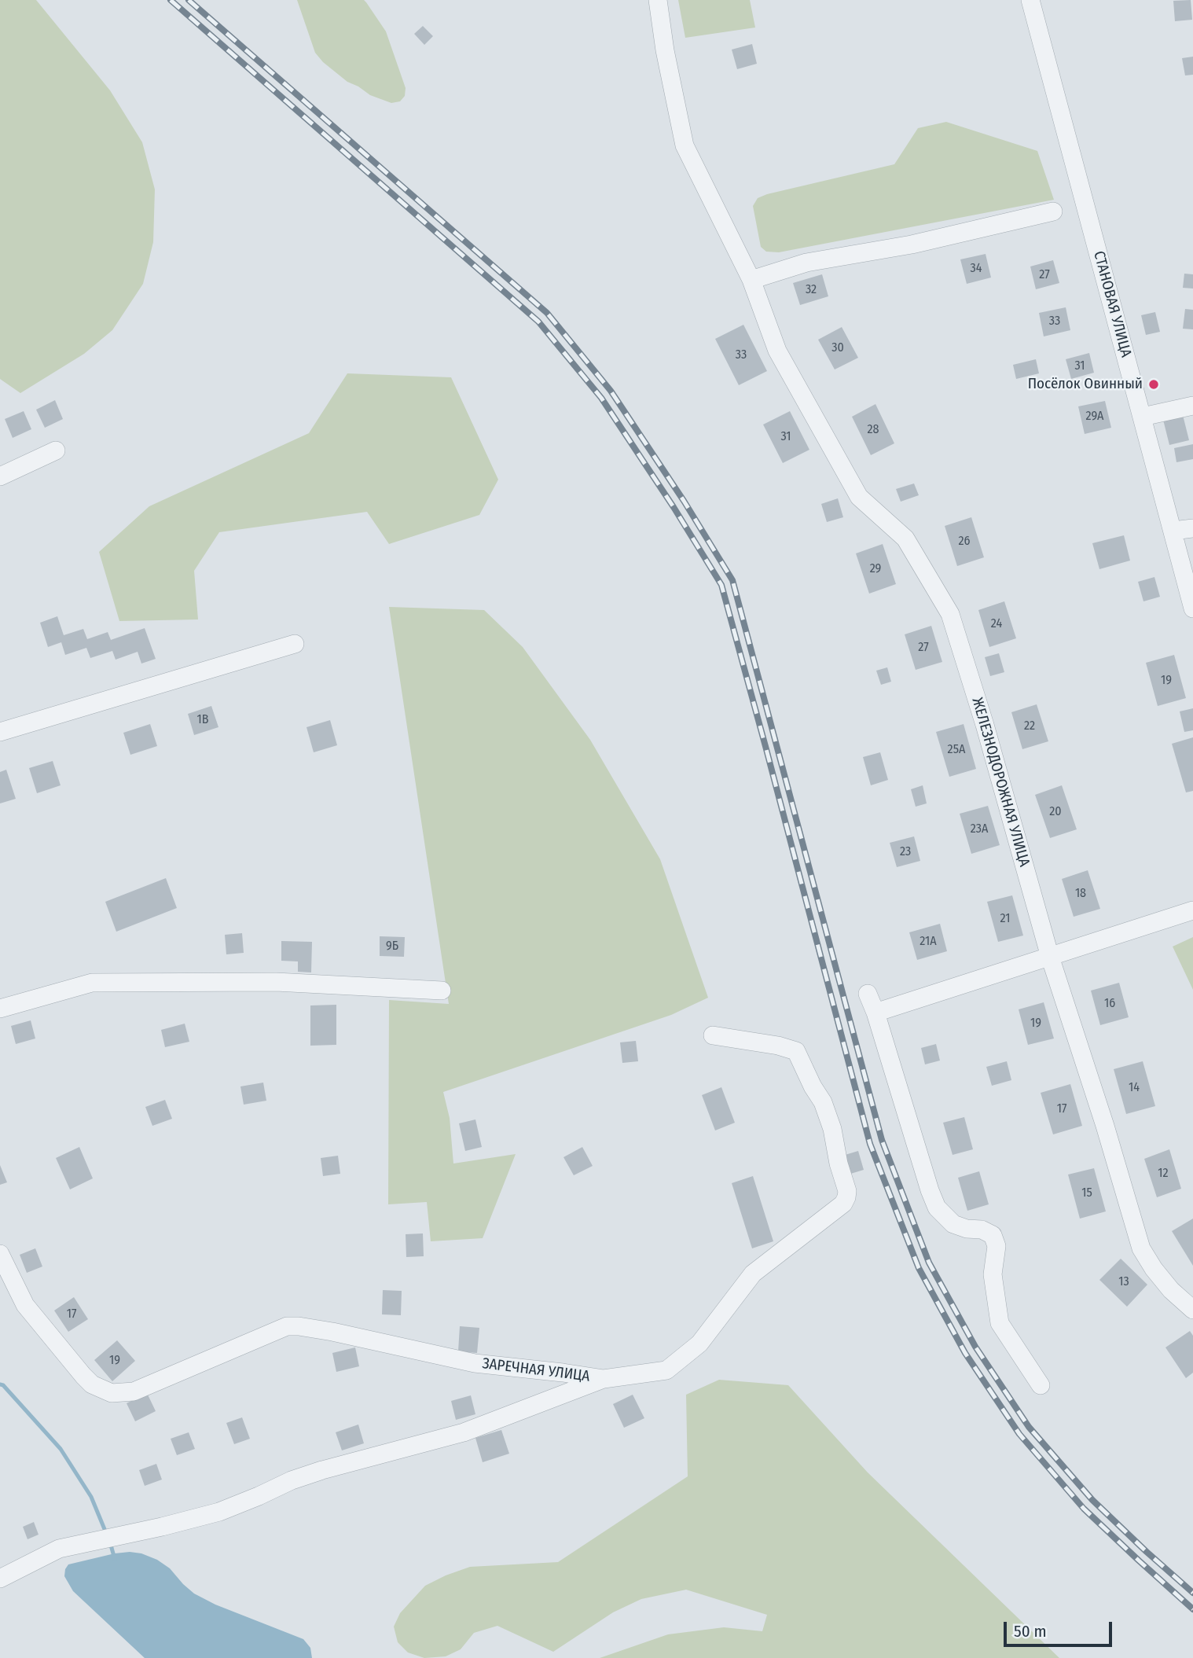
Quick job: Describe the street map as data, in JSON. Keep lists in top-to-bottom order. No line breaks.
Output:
{"streets":{"street":["СТАНОВАЯ УЛИЦА","ЖЕЛЕЗНОДОРОЖНАЯ УЛИЦА","ЗАРЕЧНАЯ УЛИЦА"]},"places":["Посёлок Овинный"],"house_numbers":["34","27","32","33","30","33","31","29А","28","31","26","29","24","27","19","1В","22","25А","20","23А","23","18","21","21А","9Б","16","19","14","17","12","15","13","17","19"],"scale_bar":"50 m"}
